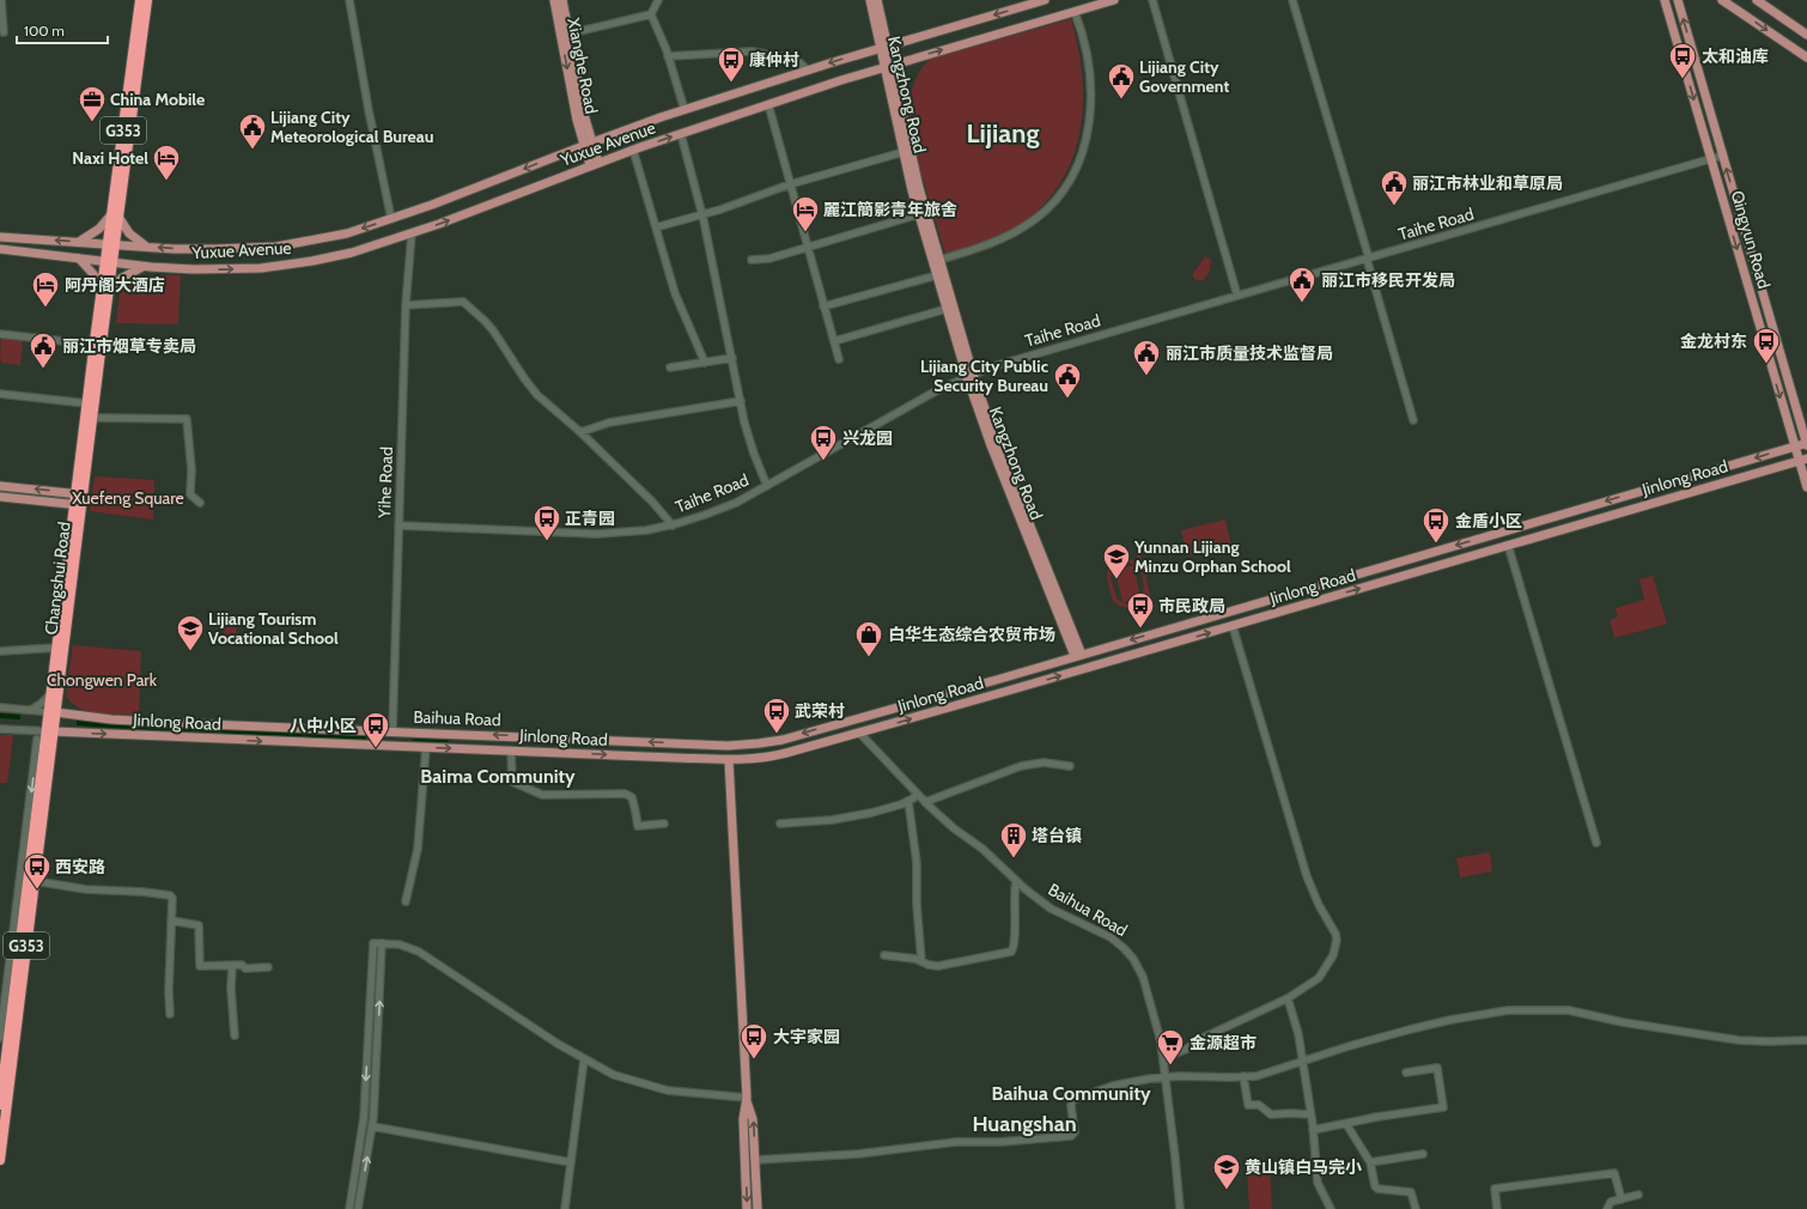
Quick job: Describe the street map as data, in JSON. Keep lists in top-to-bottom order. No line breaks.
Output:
{"streets":{"highway":["G353","Changshui Road"],"main road":["Xianghe Road","Kangzhong Road","Yuxue Avenue","Qingyun Road","Jinlong Road","Baihua Road"],"street":["Taihe Road","Yihe Road"]},"crossings":[["Xianghe Road","Yuxue Avenue"],["Kangzhong Road","Yuxue Avenue"],["Kangzhong Road","Taihe Road"],["Kangzhong Road","Jinlong Road"],["Yuxue Avenue","Yihe Road"],["Yuxue Avenue","Changshui Road"],["Taihe Road","Qingyun Road"],["Taihe Road","Yihe Road"],["Qingyun Road","Jinlong Road"],["Jinlong Road","Changshui Road"],["Jinlong Road","Baihua Road"],["Yihe Road","Baihua Road"],["Changshui Road","Baihua Road"]],"districts":["Lijiang","Baima Community","Baihua Community","Huangshan"],"parks":["Xuefeng Square","Chongwen Park"],"places":{"bus stop":["太和油库","康仲村","金龙村东","兴龙园","正青园","金盾小区","市民政局","武荣村","八中小区","西安路","大宇家园"],"public building":["Lijiang City Government","Lijiang City Meteorological Bureau","丽江市林业和草原局","丽江市移民开发局","丽江市烟草专卖局","丽江市质量技术监督局","Lijiang City Public Security Bureau"],"office":["China Mobile"],"hotel":["Naxi Hotel","麗江簡影青年旅舍","阿丹阁大酒店"],"school or university":["Yunnan Lijiang Minzu Orphan School","Lijiang Tourism Vocational School","黄山镇白马完小"],"shop":["白华生态综合农贸市场"],"building":["塔台镇"],"supermarket":["金源超市"]},"scale_bar":"100 m"}
